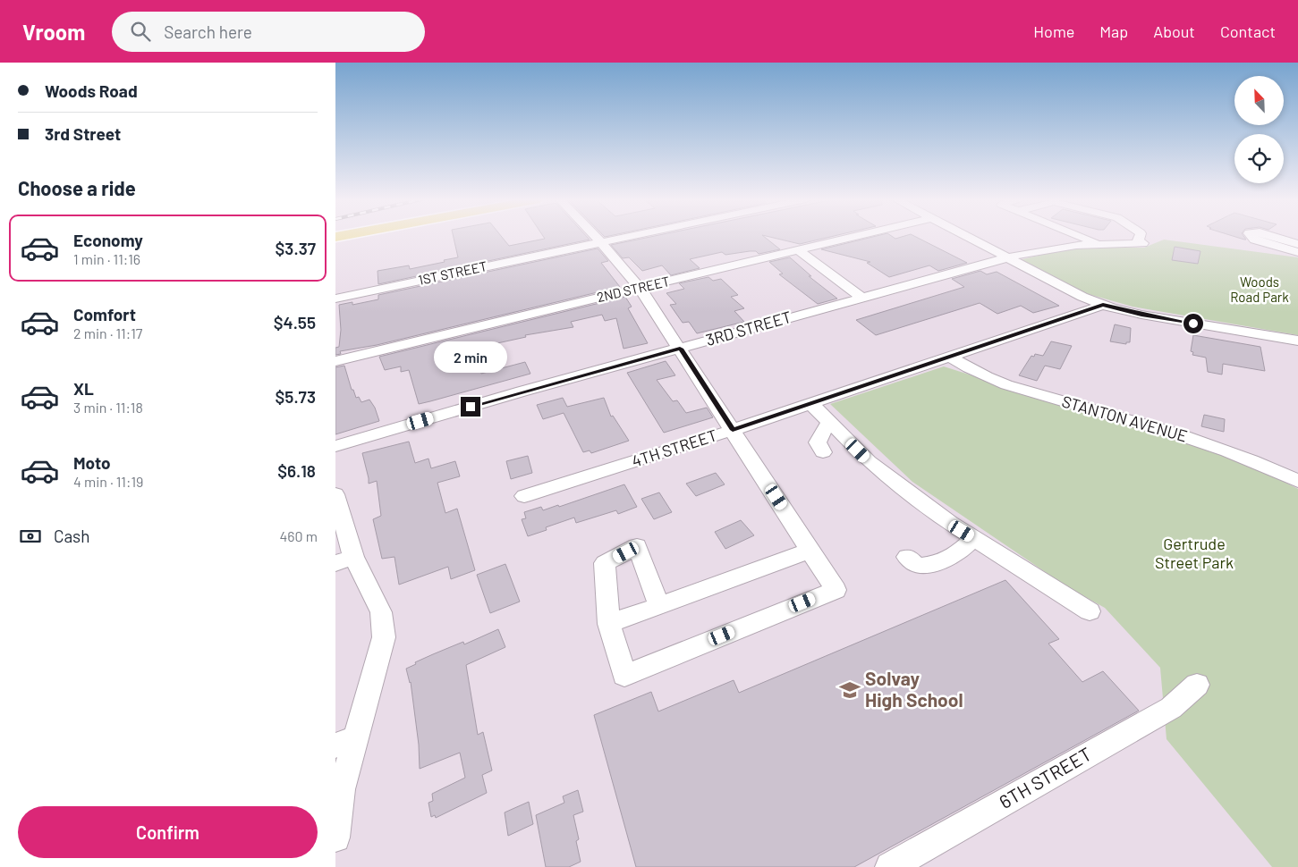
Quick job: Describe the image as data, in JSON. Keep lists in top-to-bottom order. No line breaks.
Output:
{"streets":{"street":["1ST STREET","2ND STREET","3RD STREET","STANTON AVENUE","4TH STREET","6TH STREET"]},"crossings":[["STANTON AVENUE","4TH STREET"]],"parks":["Woods Road Park","Gertrude Street Park"],"places":{"school or university":["Solvay High School"]},"north":"top left","page":{"header":"Vroom","search":"Search here","nav":["Home","Map","About","Contact"],"banner":["Woods Road","3rd Street"],"heading":"Choose a ride","list":[{"name":"Economy","note":"1 min · 11:16","value":"$3.37"},{"name":"Comfort","note":"2 min · 11:17","value":"$4.55"},{"name":"XL","note":"3 min · 11:18","value":"$5.73"},{"name":"Moto","note":"4 min · 11:19","value":"$6.18"}],"bubble":"2 min","pay":["Cash","460 m"],"buttons":"Confirm"}}
